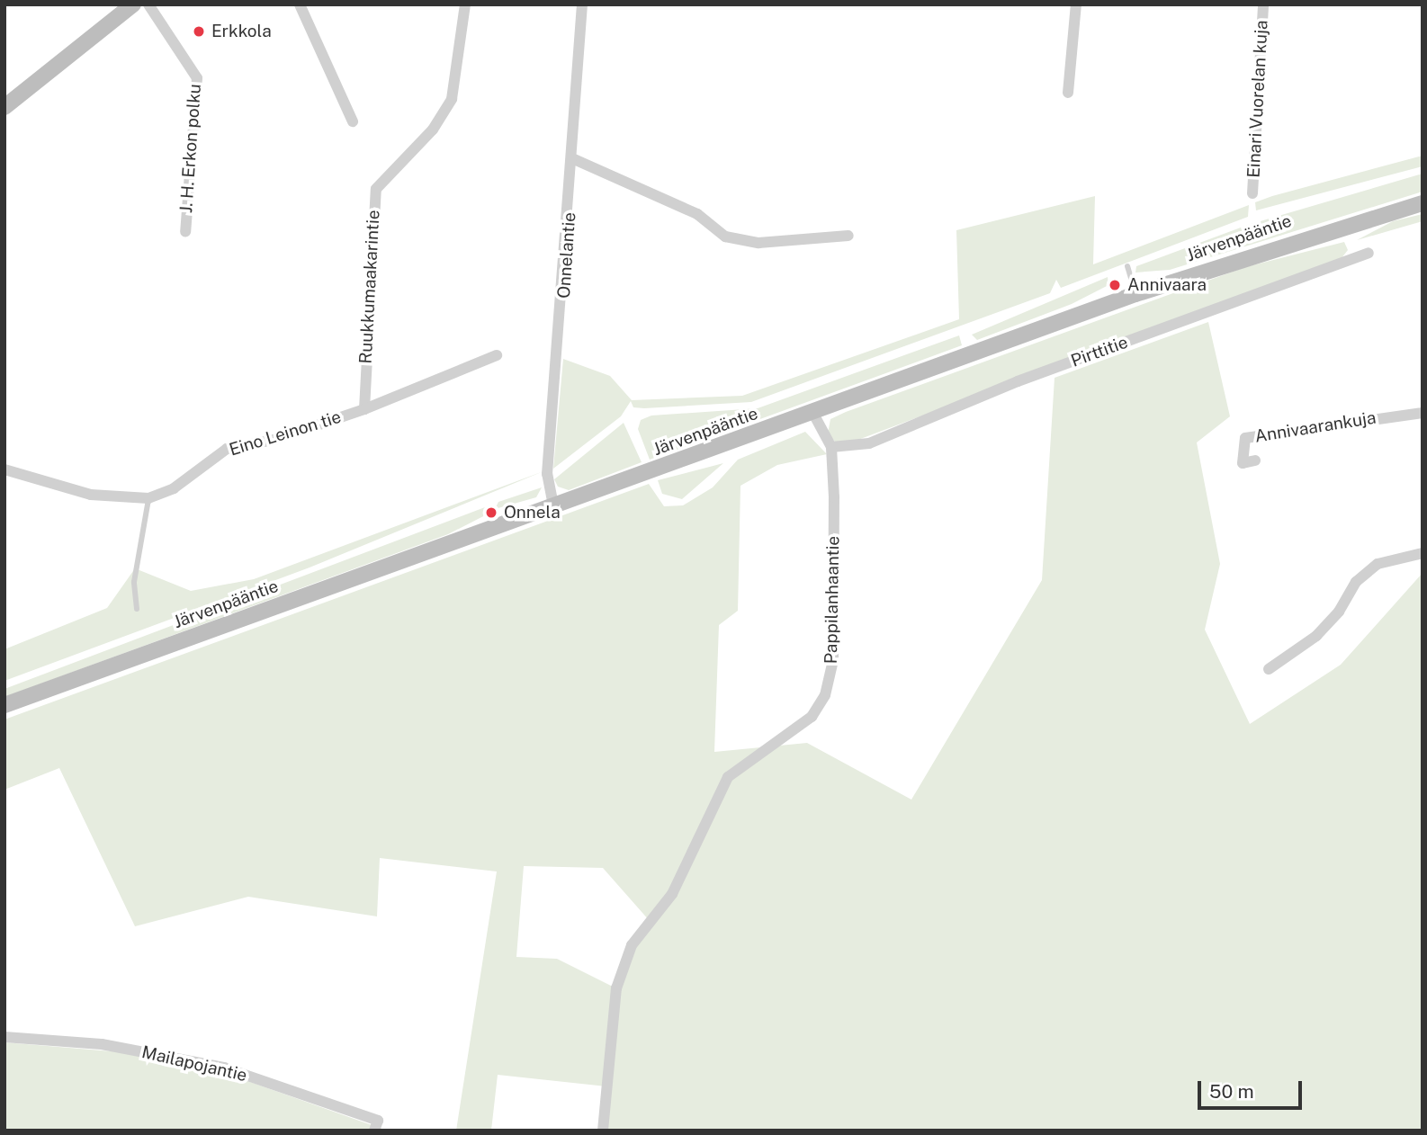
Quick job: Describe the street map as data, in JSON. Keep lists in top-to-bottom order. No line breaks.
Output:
{"streets":{"main road":["Järvenpääntie"],"street":["Einari Vuorelan kuja","J. H. Erkon polku","Onnelantie","Ruukkumaakarintie","Pirttitie","Annivaarankuja","Eino Leinon tie","Pappilanhaantie","Mailapojantie"]},"crossings":[["Järvenpääntie","Onnelantie"],["Järvenpääntie","Pappilanhaantie"],["Ruukkumaakarintie","Eino Leinon tie"],["Pirttitie","Pappilanhaantie"]],"places":["Erkkola","Annivaara","Onnela"],"scale_bar":"50 m"}
